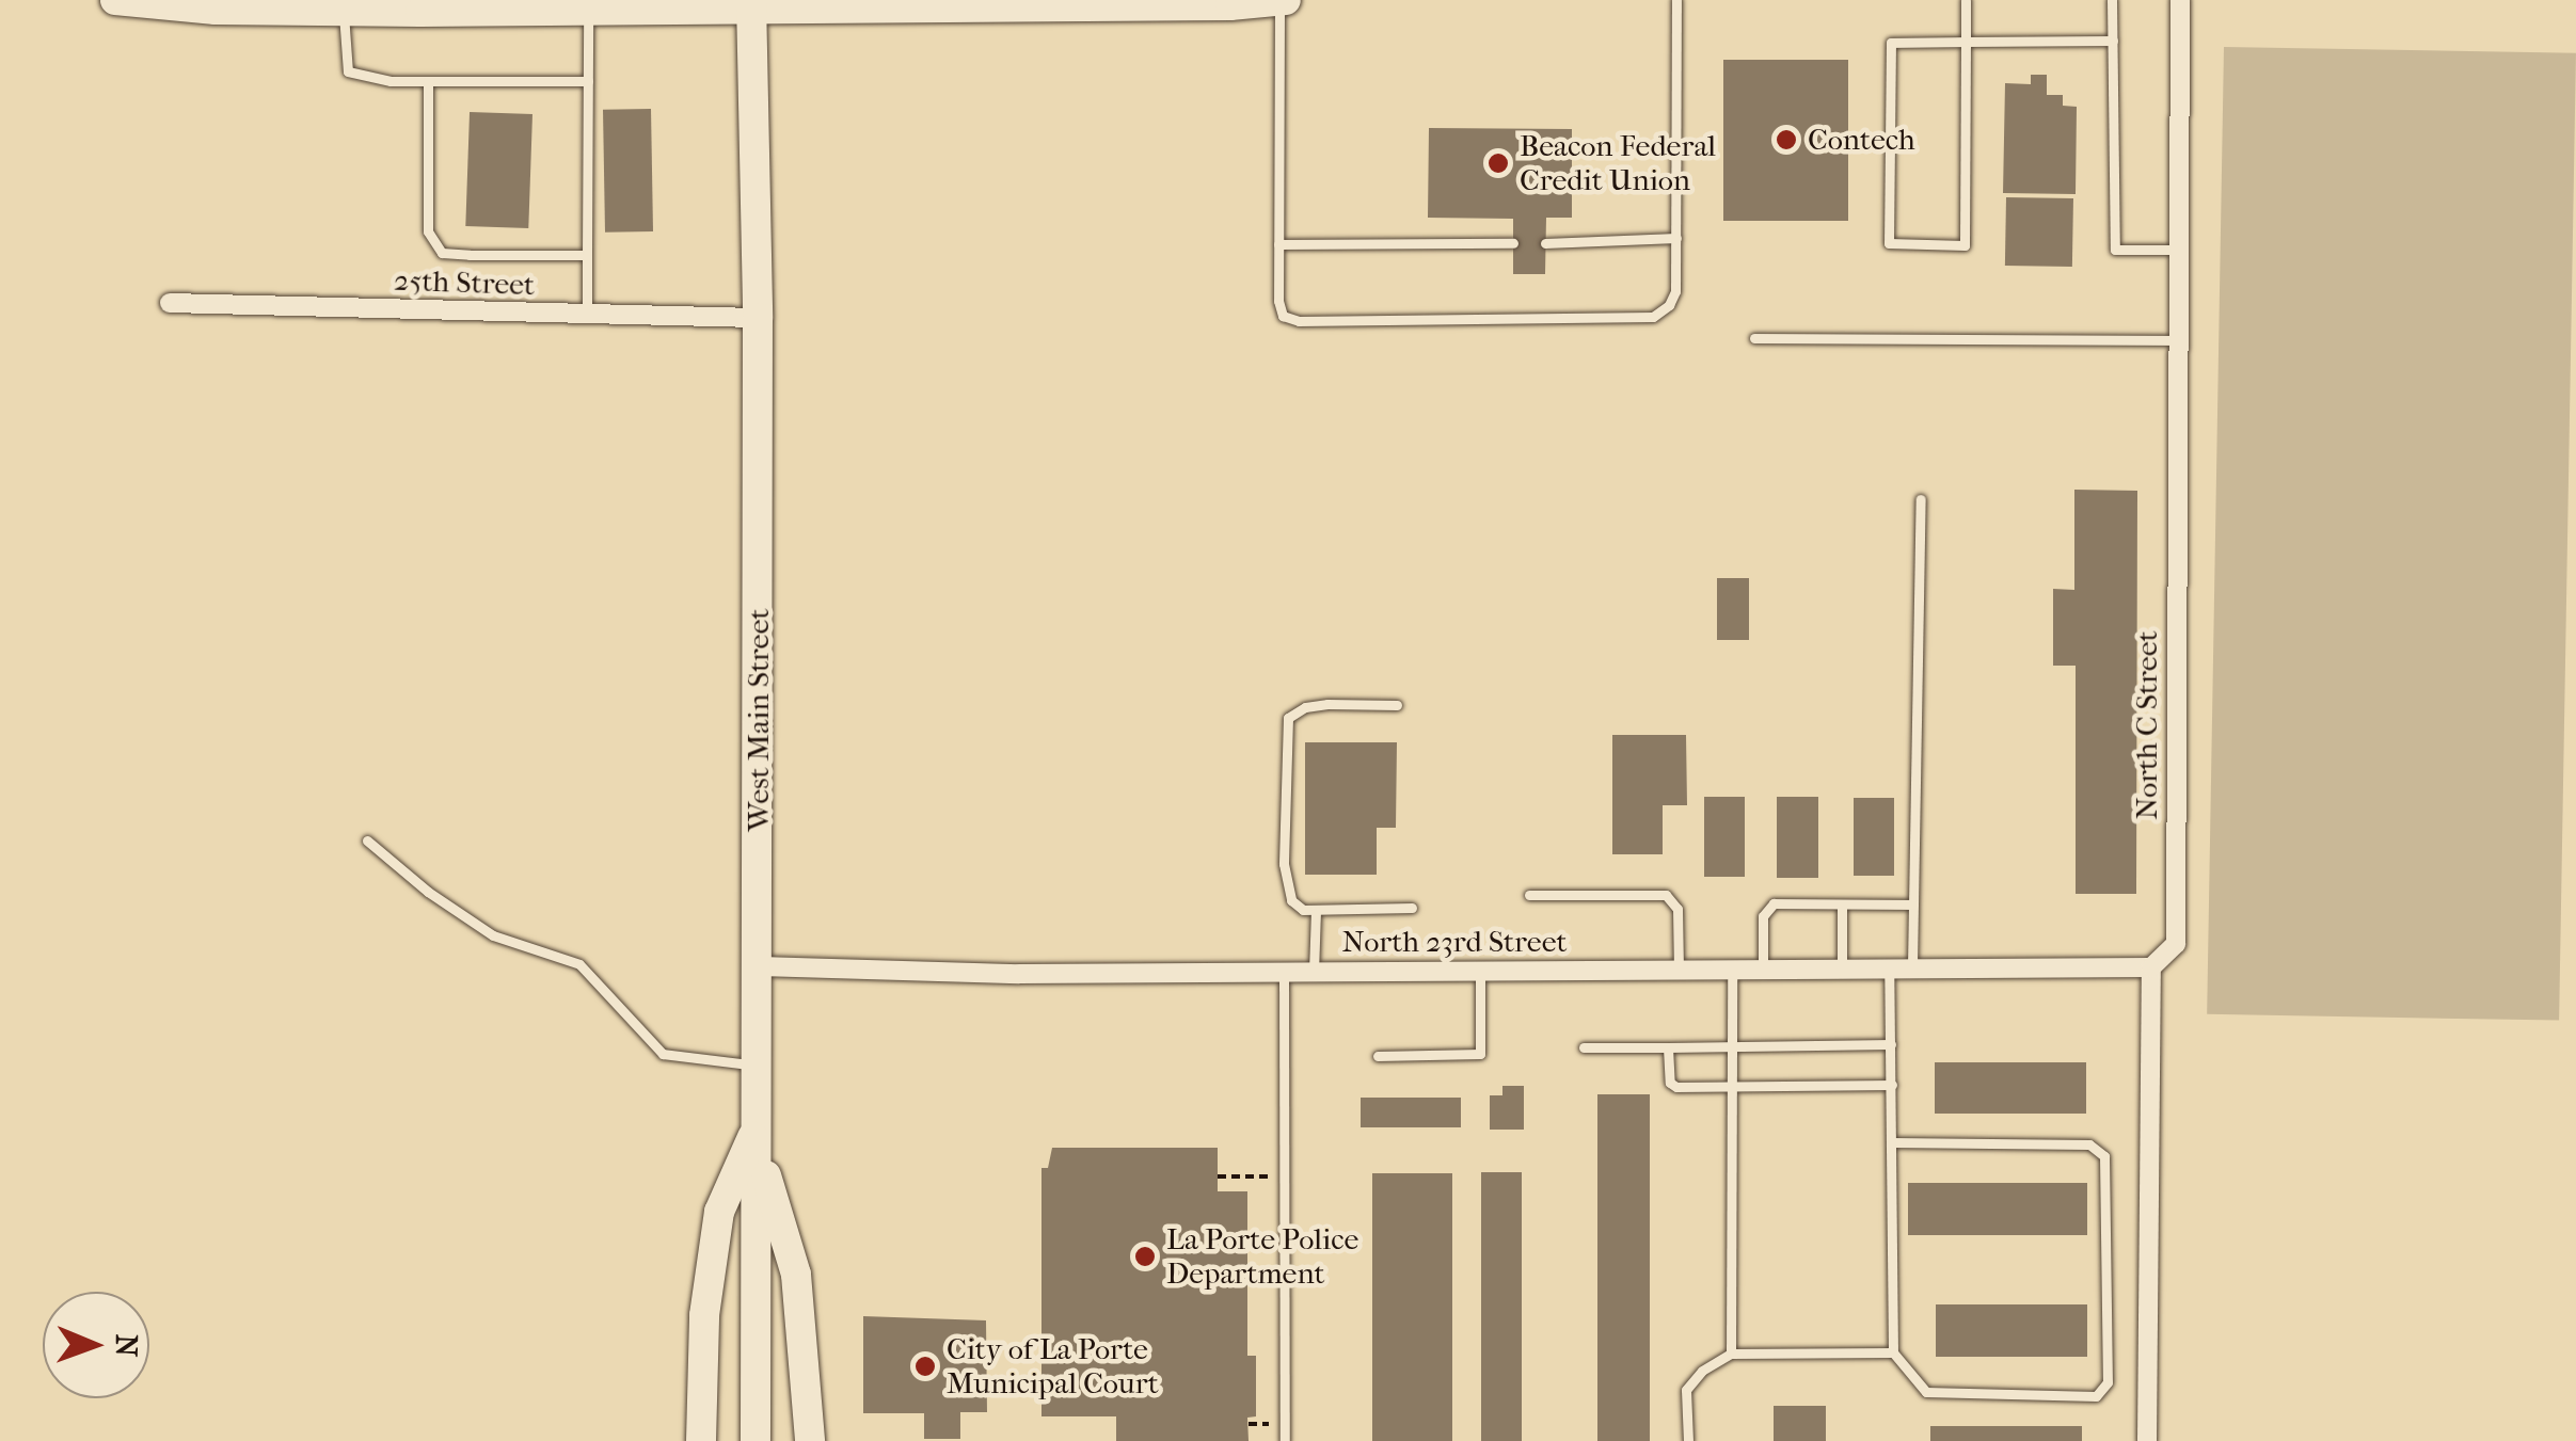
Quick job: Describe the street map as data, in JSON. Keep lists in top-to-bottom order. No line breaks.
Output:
{"streets":{"main road":["West Main Street"],"street":["25th Street","North C Street","North 23rd Street"]},"crossings":[["25th Street","West Main Street"],["West Main Street","North 23rd Street"],["North C Street","North 23rd Street"]],"places":["Contech","Beacon Federal Credit Union","La Porte Police Department","City of La Porte Municipal Court"],"north":"right"}
